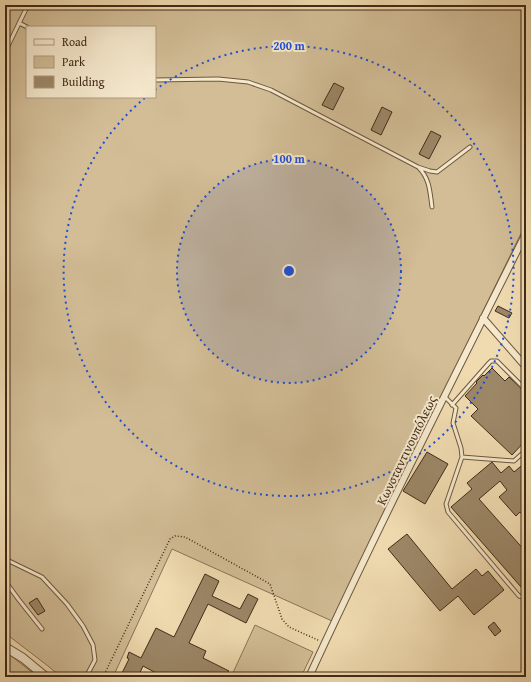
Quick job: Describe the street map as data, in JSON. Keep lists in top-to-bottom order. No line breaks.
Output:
{"streets":{"street":["Κωνσταντινουπόλεως"]},"legend":["Road","Park","Building"],"rings":["200 m","100 m"]}
